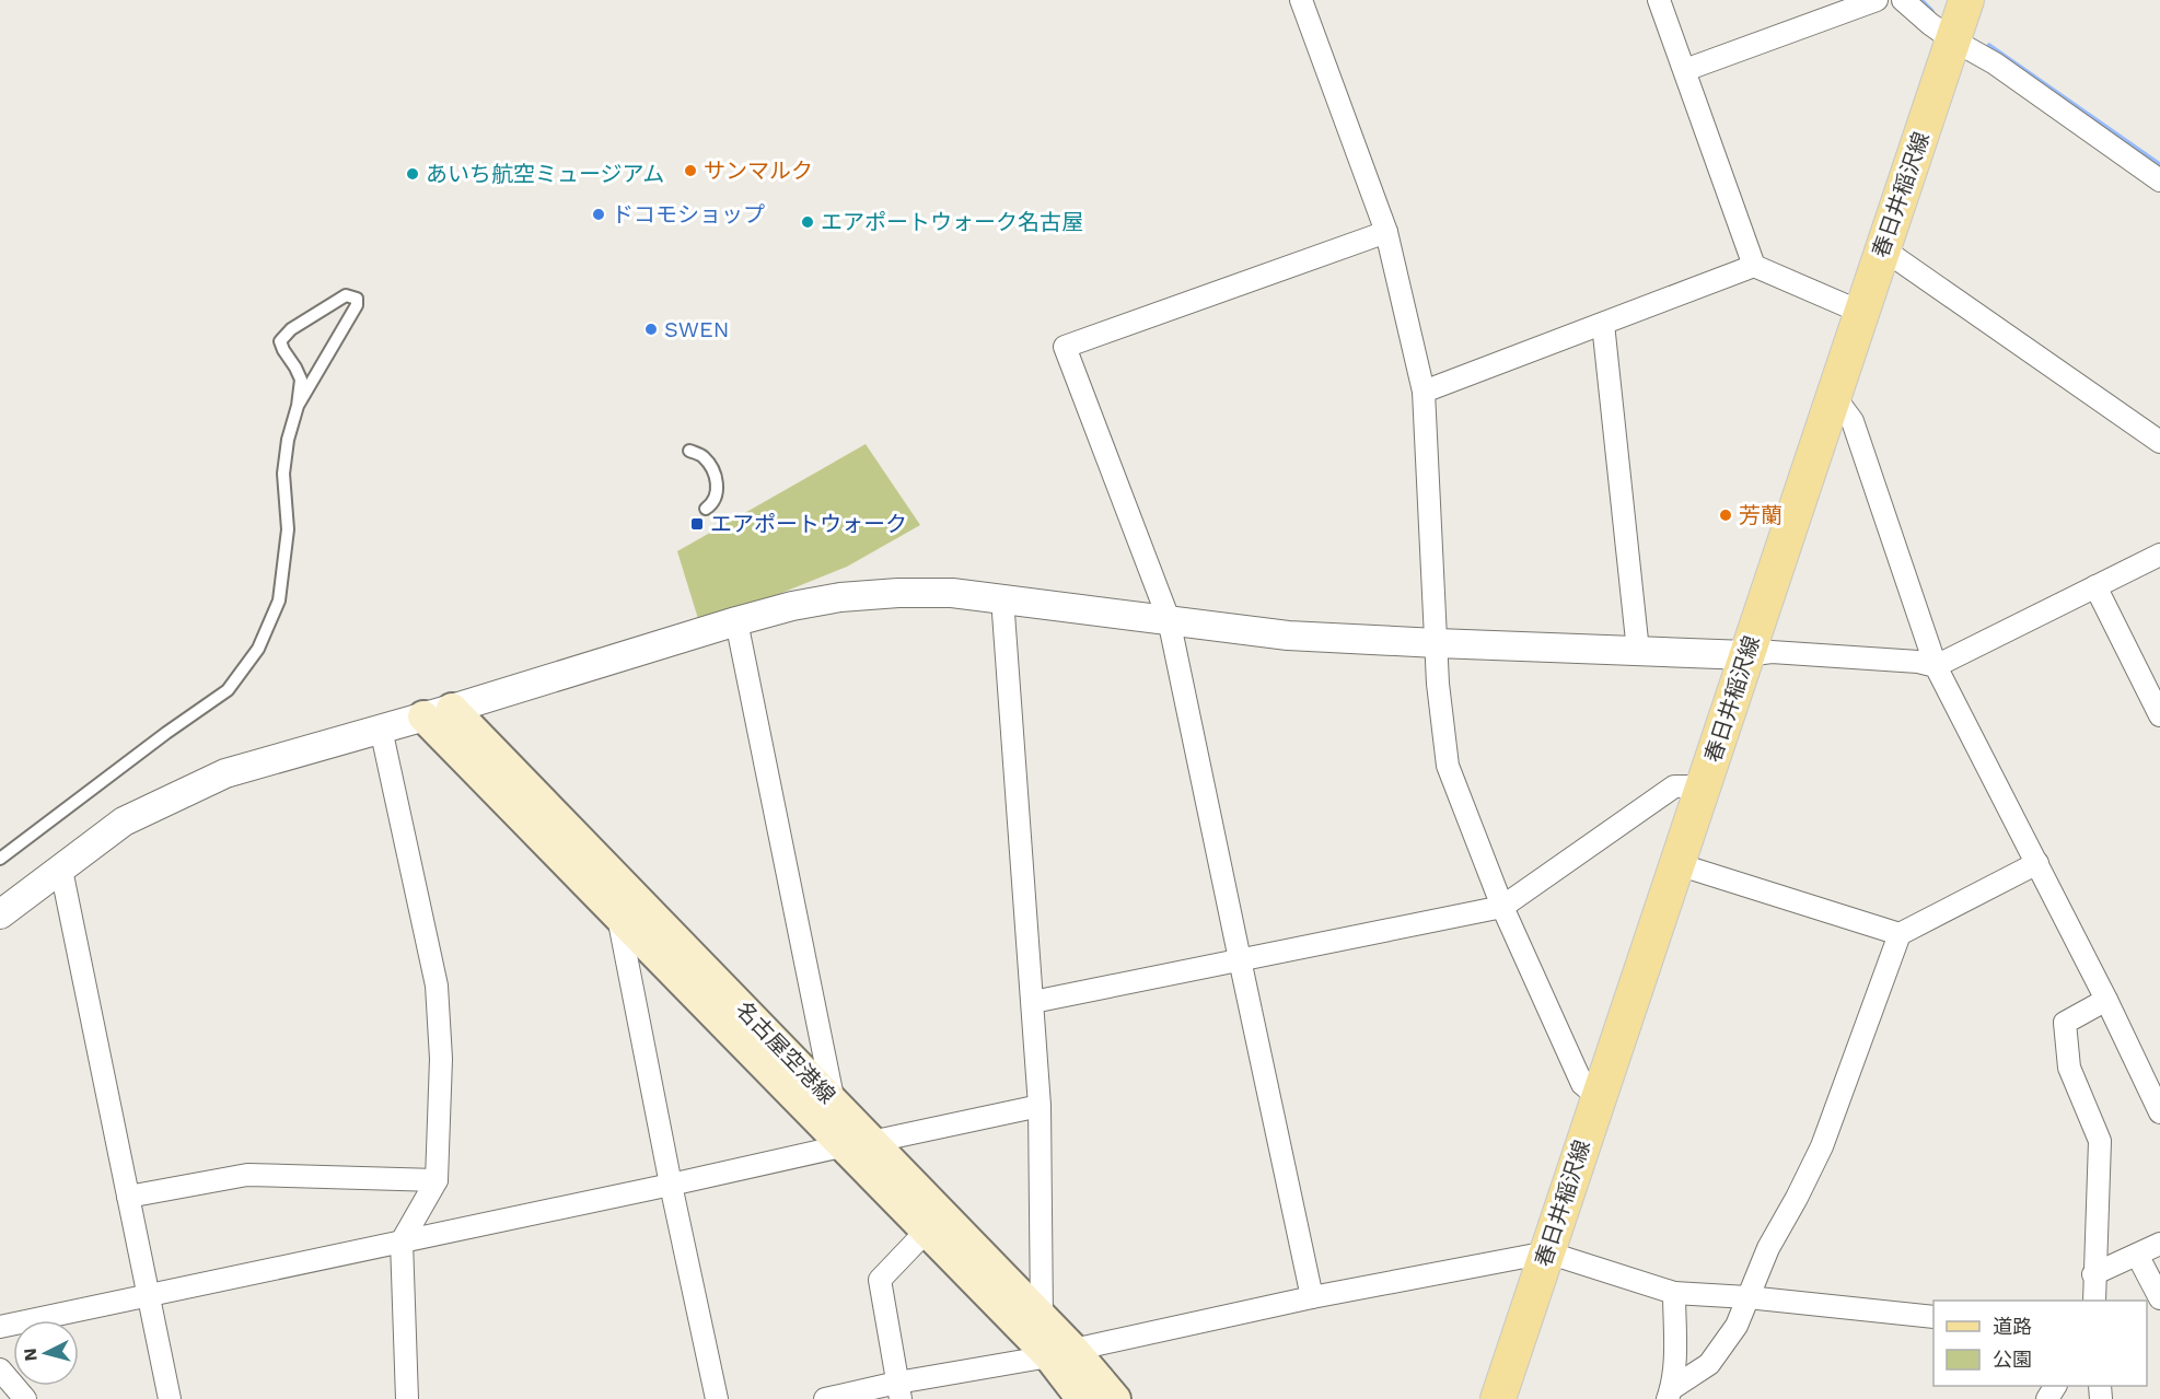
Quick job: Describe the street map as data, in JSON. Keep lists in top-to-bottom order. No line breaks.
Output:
{"streets":{"main road":["春日井稲沢線","名古屋空港線"]},"places":{"other":["サンマルク","あいち航空ミュージアム","ドコモショップ","エアポートウォーク名古屋","SWEN","芳蘭"],"transit":["エアポートウォーク"]},"legend":["道路","公園"],"north":"left"}
